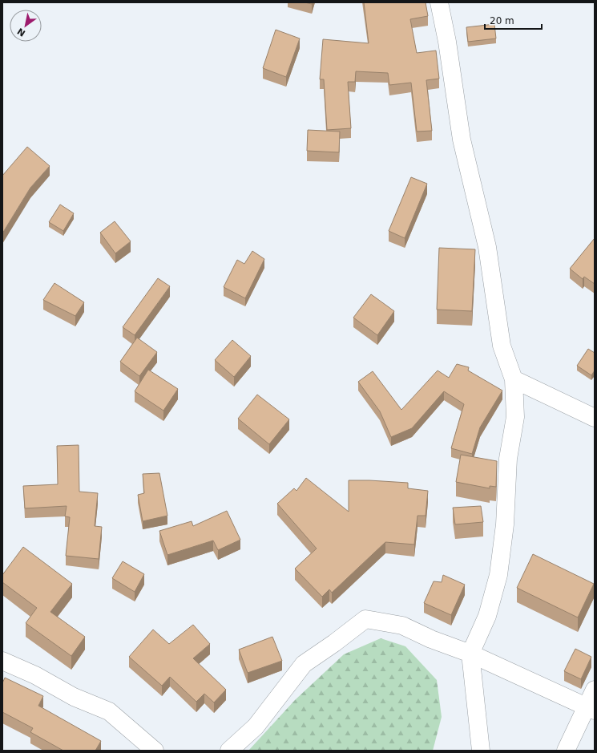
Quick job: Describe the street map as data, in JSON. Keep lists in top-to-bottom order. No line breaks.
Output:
{"scale_bar":"20 m","north":"bottom left"}
